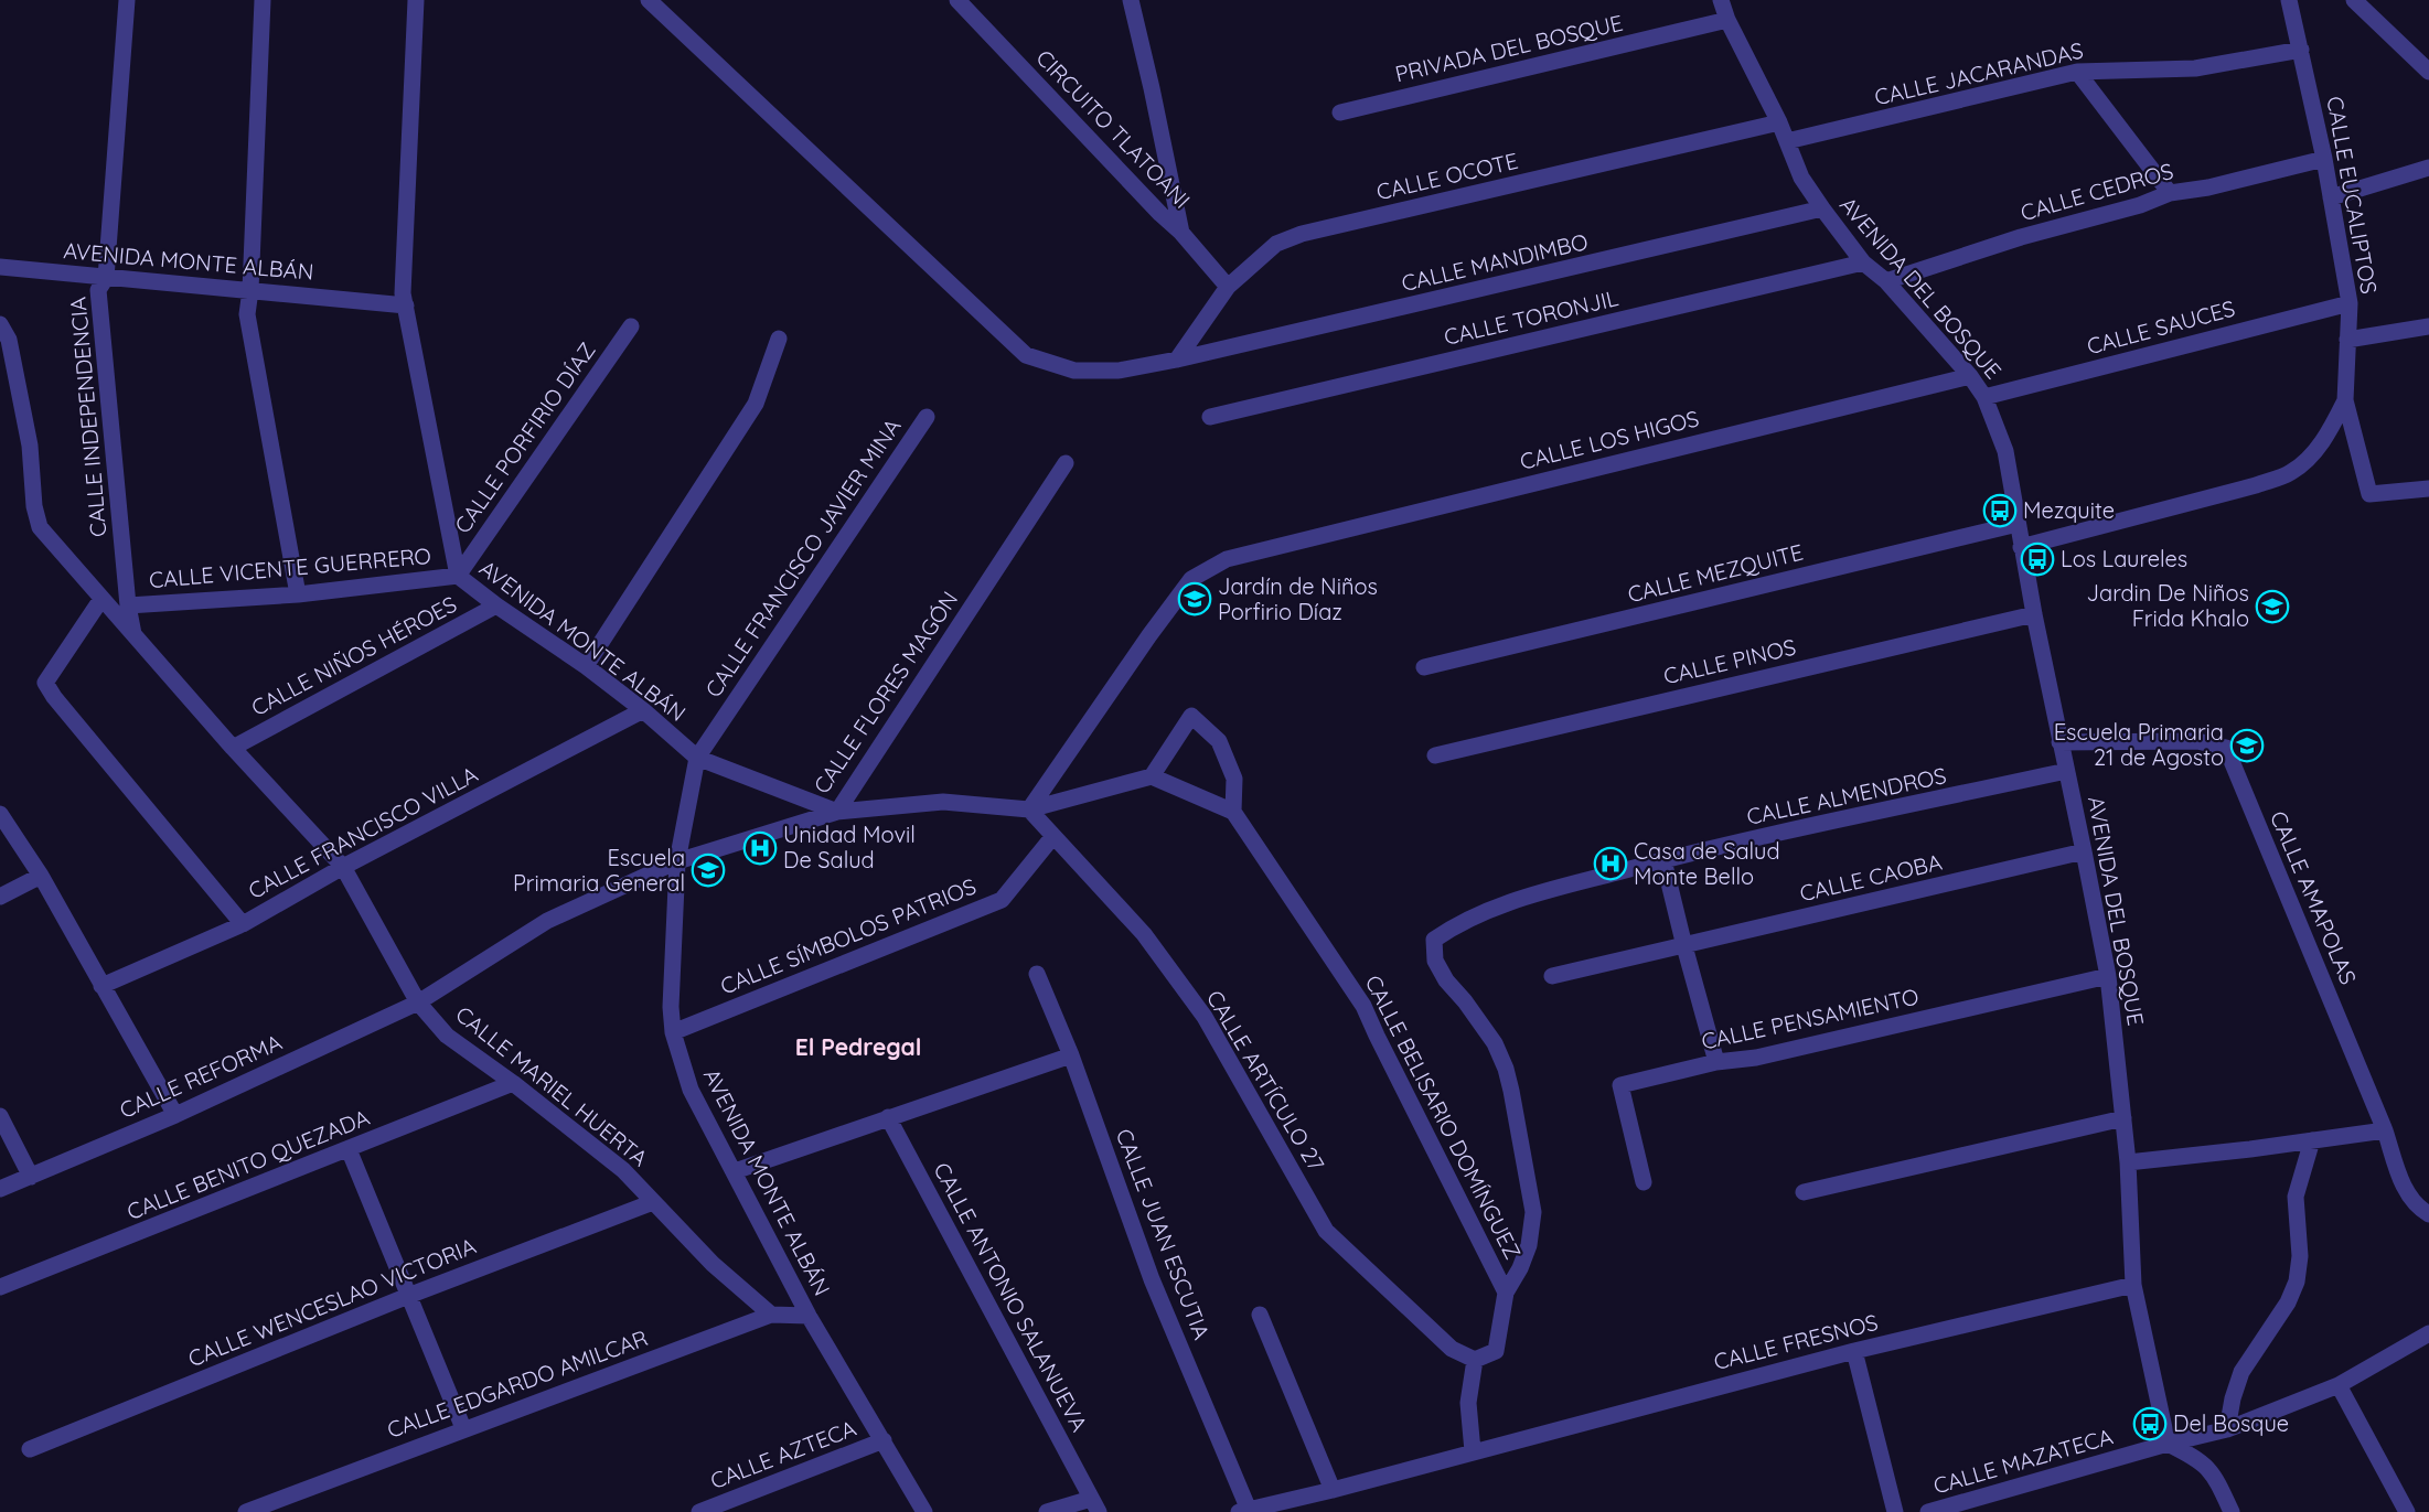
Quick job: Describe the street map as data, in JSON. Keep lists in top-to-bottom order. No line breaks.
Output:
{"streets":{"street":["PRIVADA DEL BOSQUE","CALLE JACARANDAS","CIRCUITO TLATOANI","CALLE OCOTE","CALLE CEDROS","CALLE EUCALIPTOS","AVENIDA MONTE ALBÁN","CALLE MANDIMBO","AVENIDA DEL BOSQUE","CALLE TORONJIL","CALLE SAUCES","CALLE INDEPENDENCIA","CALLE PORFIRIO DÍAZ","CALLE LOS HIGOS","CALLE FRANCISCO JAVIER MINA","CALLE VICENTE GUERRERO","CALLE MEZQUITE","CALLE NIÑOS HÉROES","CALLE PINOS","CALLE FLORES MAGÓN","CALLE ALMENDROS","CALLE FRANCISCO VILLA","CALLE CAOBA","CALLE AMAPOLAS","CALLE SÍMBOLOS PATRIOS","CALLE PENSAMIENTO","CALLE REFORMA","CALLE ARTÍCULO 27","CALLE MARIEL HUERTA","CALLE BELISARIO DOMÍNGUEZ","CALLE BENITO QUEZADA","CALLE JUAN ESCUTIA","CALLE ANTONIO SALANUEVA","CALLE WENCESLAO VICTORIA","CALLE FRESNOS","CALLE EDGARDO AMILCAR","CALLE AZTECA","CALLE MAZATECA"]},"crossings":[["PRIVADA DEL BOSQUE","AVENIDA DEL BOSQUE"],["CALLE JACARANDAS","CALLE EUCALIPTOS"],["CALLE JACARANDAS","AVENIDA DEL BOSQUE"],["CALLE OCOTE","CALLE MANDIMBO"],["CALLE OCOTE","AVENIDA DEL BOSQUE"],["CALLE CEDROS","CALLE EUCALIPTOS"],["CALLE CEDROS","AVENIDA DEL BOSQUE"],["CALLE EUCALIPTOS","CALLE SAUCES"],["AVENIDA MONTE ALBÁN","CALLE INDEPENDENCIA"],["AVENIDA MONTE ALBÁN","CALLE PORFIRIO DÍAZ"],["AVENIDA MONTE ALBÁN","CALLE FRANCISCO JAVIER MINA"],["AVENIDA MONTE ALBÁN","CALLE VICENTE GUERRERO"],["AVENIDA MONTE ALBÁN","CALLE NIÑOS HÉROES"],["AVENIDA MONTE ALBÁN","CALLE FLORES MAGÓN"],["AVENIDA MONTE ALBÁN","CALLE FRANCISCO VILLA"],["AVENIDA MONTE ALBÁN","CALLE SÍMBOLOS PATRIOS"],["AVENIDA MONTE ALBÁN","CALLE EDGARDO AMILCAR"],["AVENIDA MONTE ALBÁN","CALLE AZTECA"],["CALLE MANDIMBO","AVENIDA DEL BOSQUE"],["AVENIDA DEL BOSQUE","CALLE TORONJIL"],["AVENIDA DEL BOSQUE","CALLE SAUCES"],["AVENIDA DEL BOSQUE","CALLE LOS HIGOS"],["AVENIDA DEL BOSQUE","CALLE MEZQUITE"],["AVENIDA DEL BOSQUE","CALLE PINOS"],["AVENIDA DEL BOSQUE","CALLE ALMENDROS"],["AVENIDA DEL BOSQUE","CALLE CAOBA"],["AVENIDA DEL BOSQUE","CALLE AMAPOLAS"],["AVENIDA DEL BOSQUE","CALLE PENSAMIENTO"],["AVENIDA DEL BOSQUE","CALLE FRESNOS"],["AVENIDA DEL BOSQUE","CALLE MAZATECA"],["CALLE INDEPENDENCIA","CALLE VICENTE GUERRERO"],["CALLE INDEPENDENCIA","CALLE MARIEL HUERTA"],["CALLE PORFIRIO DÍAZ","CALLE VICENTE GUERRERO"],["CALLE LOS HIGOS","CALLE ARTÍCULO 27"],["CALLE NIÑOS HÉROES","CALLE MARIEL HUERTA"],["CALLE FLORES MAGÓN","CALLE REFORMA"],["CALLE FLORES MAGÓN","CALLE MARIEL HUERTA"],["CALLE ALMENDROS","CALLE BELISARIO DOMÍNGUEZ"],["CALLE FRANCISCO VILLA","CALLE MARIEL HUERTA"],["CALLE SÍMBOLOS PATRIOS","CALLE ARTÍCULO 27"],["CALLE REFORMA","CALLE MARIEL HUERTA"],["CALLE ARTÍCULO 27","CALLE BELISARIO DOMÍNGUEZ"],["CALLE MARIEL HUERTA","CALLE BENITO QUEZADA"],["CALLE MARIEL HUERTA","CALLE WENCESLAO VICTORIA"],["CALLE MARIEL HUERTA","CALLE EDGARDO AMILCAR"],["CALLE JUAN ESCUTIA","CALLE FRESNOS"]],"districts":["El Pedregal"],"places":{"bus stop":["Mezquite","Los Laureles","Del Bosque"],"school or university":["Jardín de Niños Porfirio Díaz","Jardin De Niños Frida Khalo","Escuela Primaria 21 de Agosto","Escuela Primaria General"],"hospital":["Unidad Movil De Salud","Casa de Salud Monte Bello"]}}
